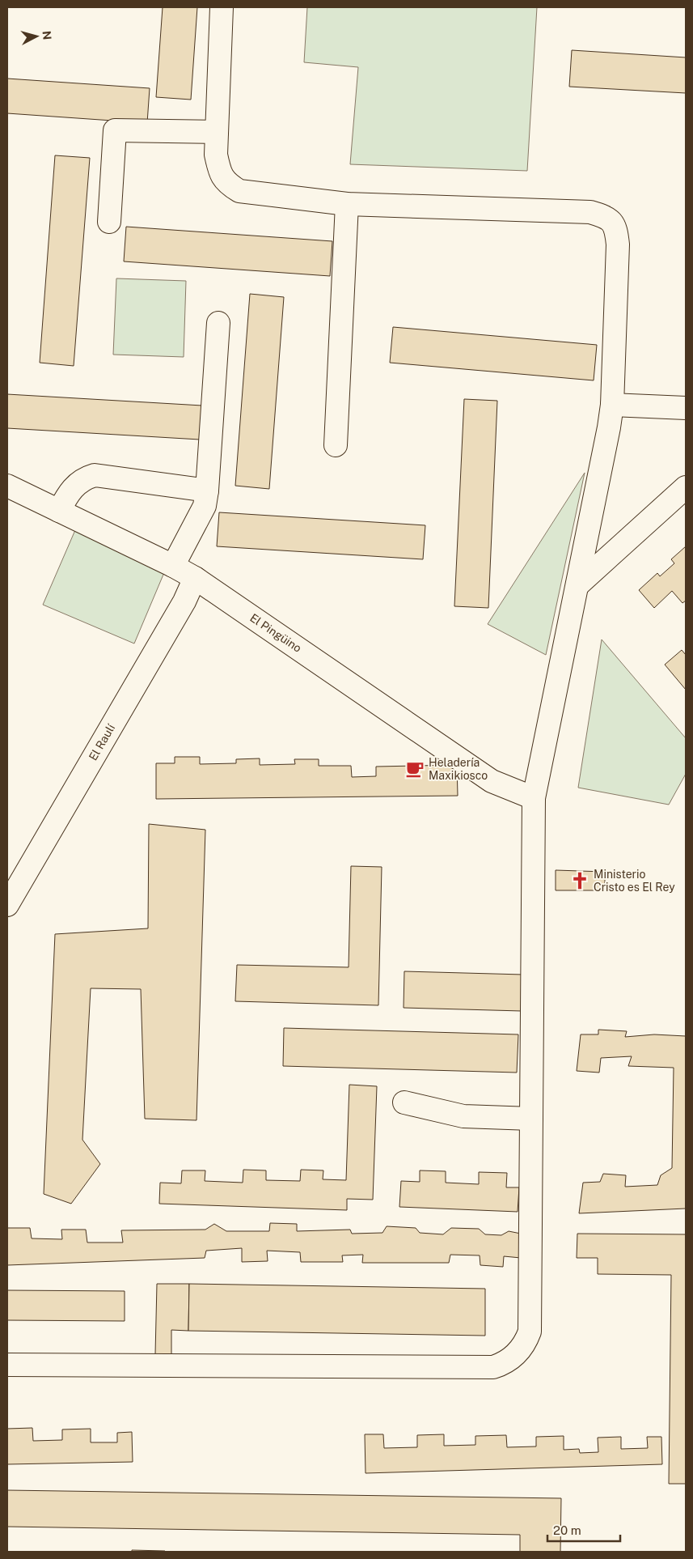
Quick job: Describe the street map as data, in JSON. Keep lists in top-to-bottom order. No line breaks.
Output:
{"streets":{"street":["El Pingüino","El Raulí"]},"crossings":[["El Pingüino","El Raulí"]],"places":{"cafe":["Heladería Maxikiosco"],"church":["Ministerio Cristo es El Rey"]},"scale_bar":"20 m","north":"right"}
